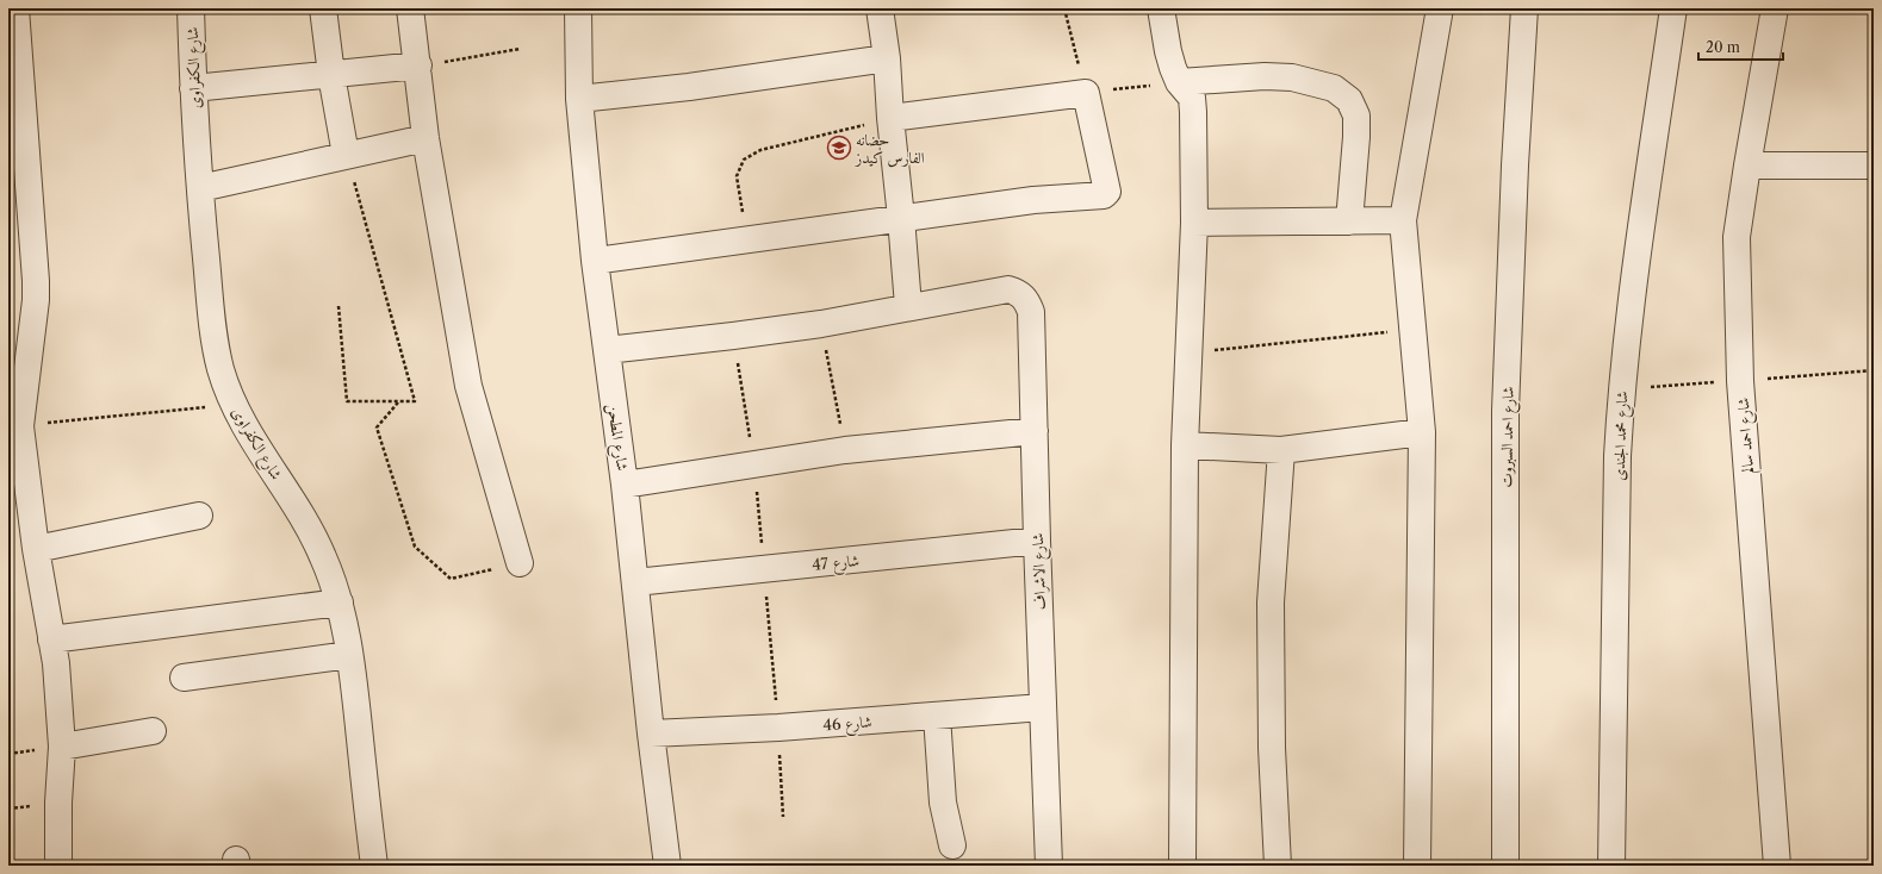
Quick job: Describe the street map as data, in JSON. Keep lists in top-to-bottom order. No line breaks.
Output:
{"streets":{"street":["شارع الكفراوى","شارع محمد الجندى","شارع احمد سالم","شارع المطحن","شارع احمد السبروت","شارع 47","شارع الاشراف","شارع 46"]},"crossings":[["شارع المطحن","شارع 47"],["شارع المطحن","شارع 46"],["شارع 47","شارع الاشراف"],["شارع الاشراف","شارع 46"]],"places":{"school or university":["حضانه الفارس كيدز"]},"scale_bar":"20 m"}
